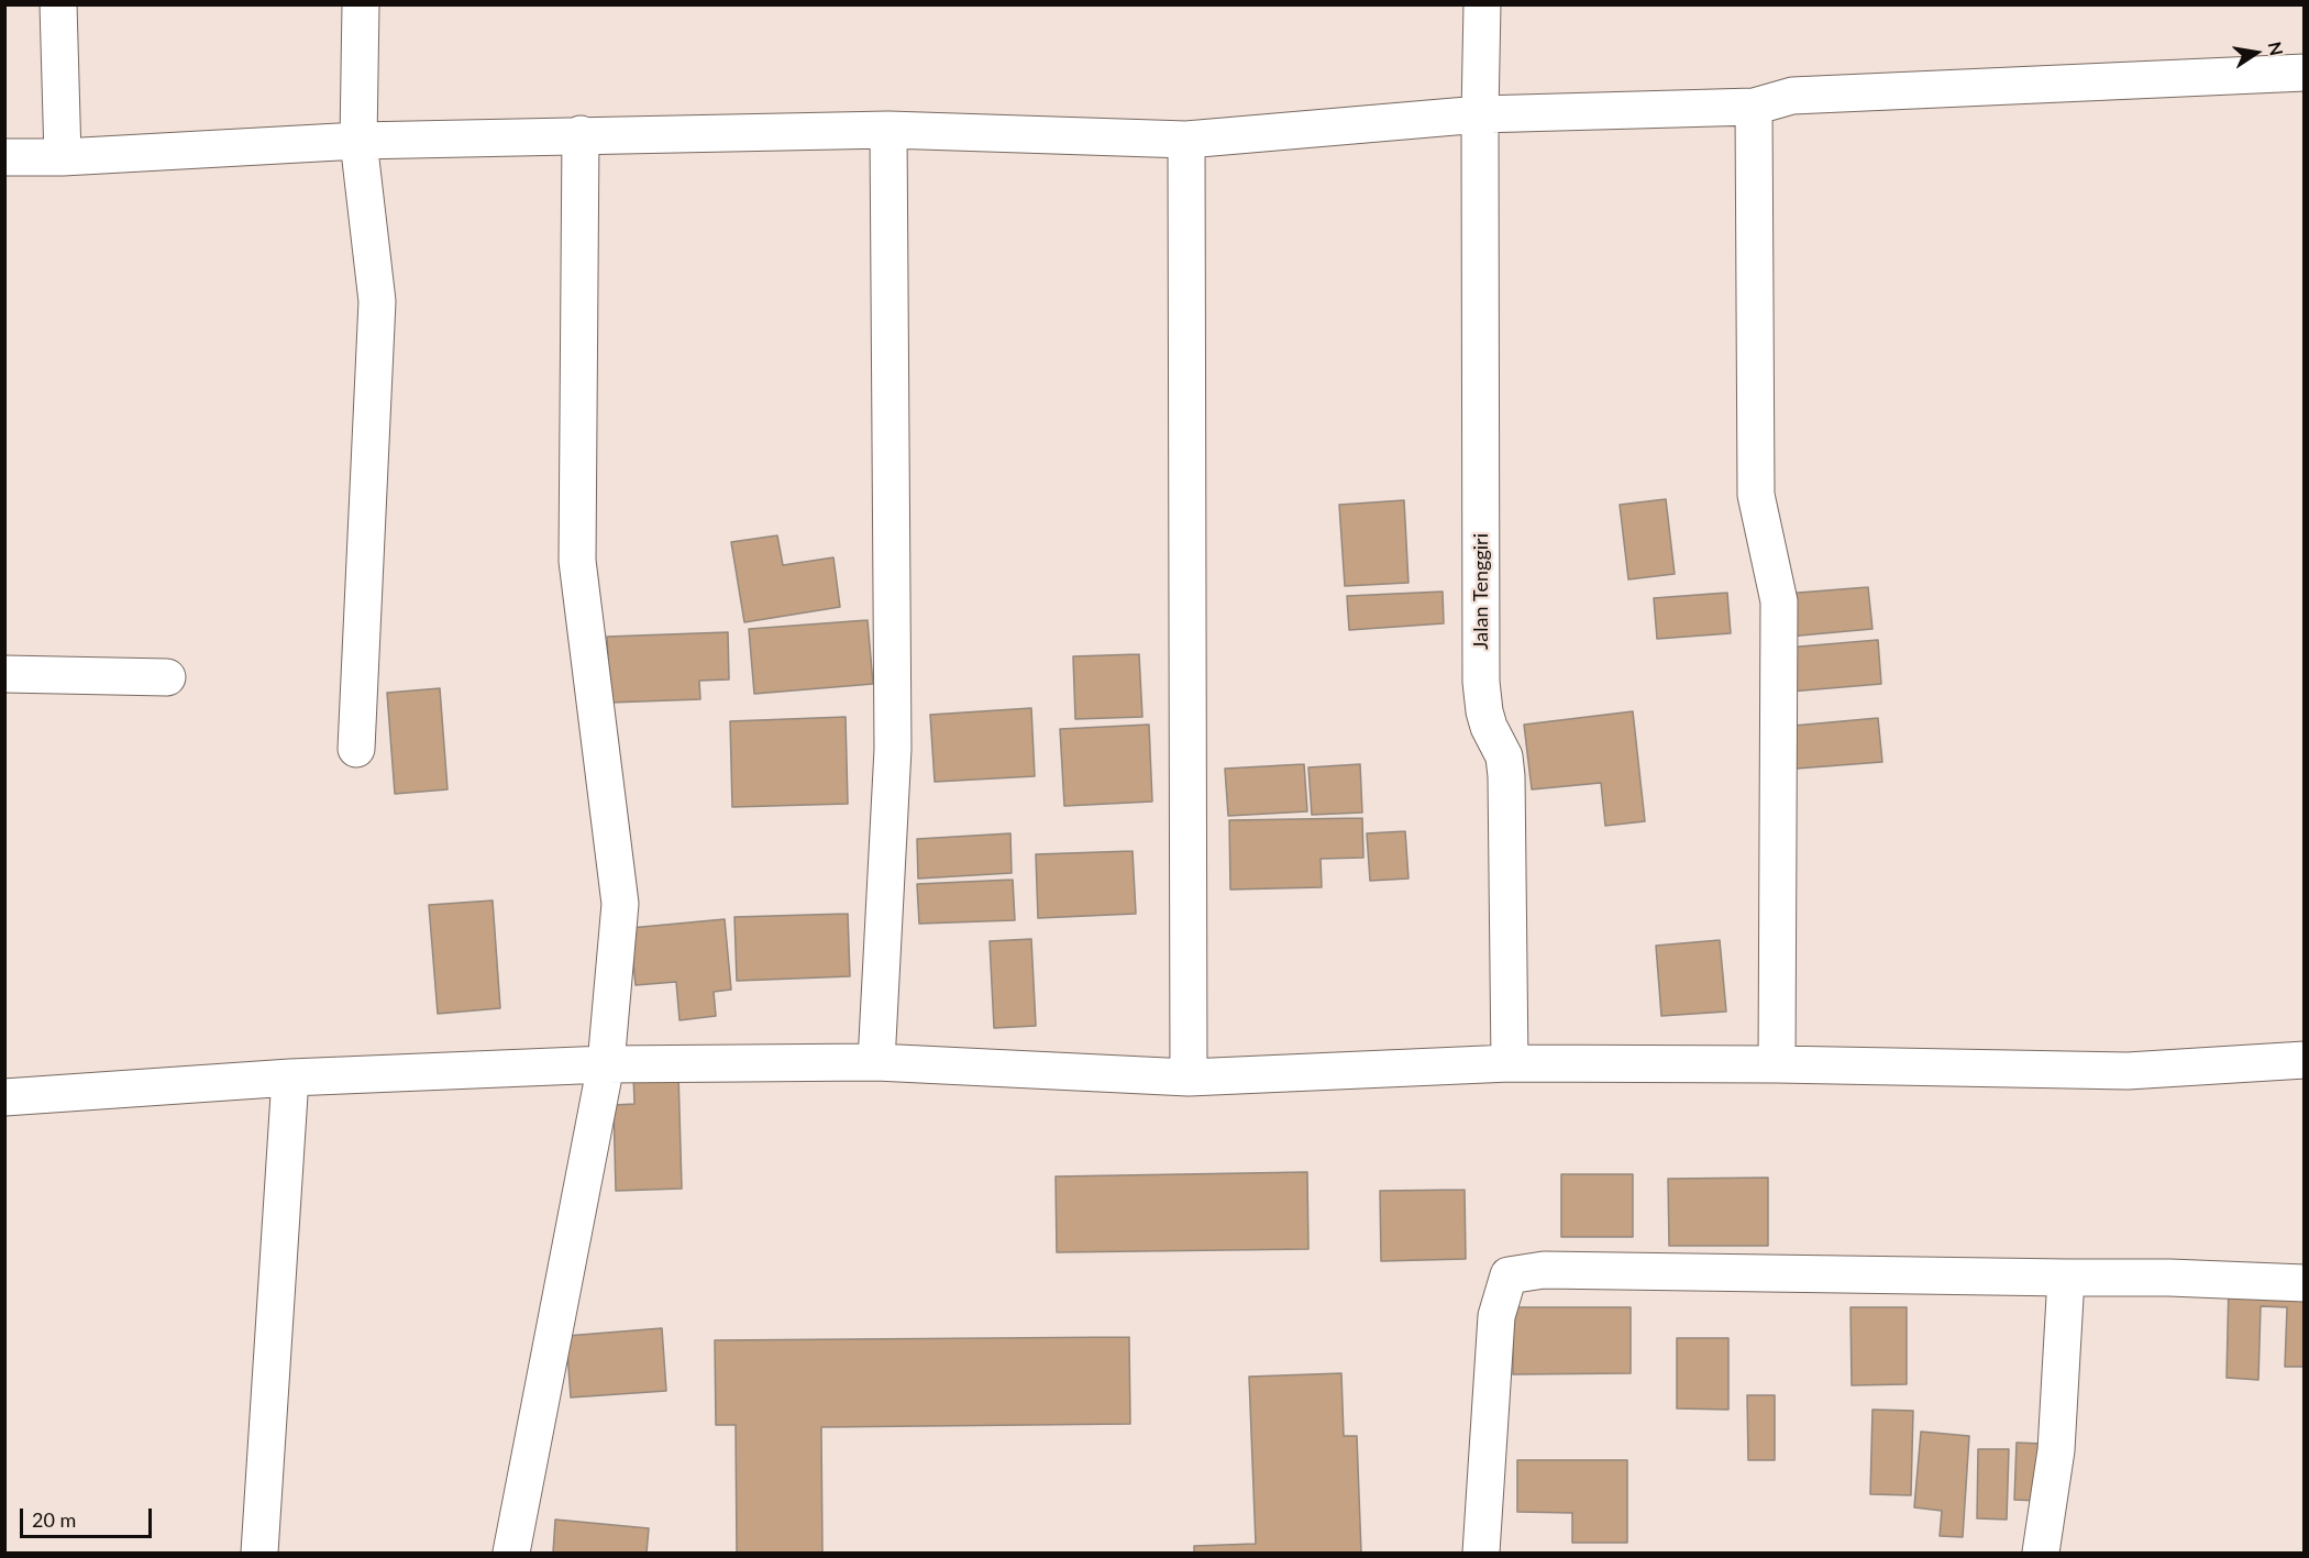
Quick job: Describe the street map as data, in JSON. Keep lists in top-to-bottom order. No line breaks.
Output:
{"streets":{"street":["Jalan Tenggiri"]},"scale_bar":"20 m","north":"right"}
